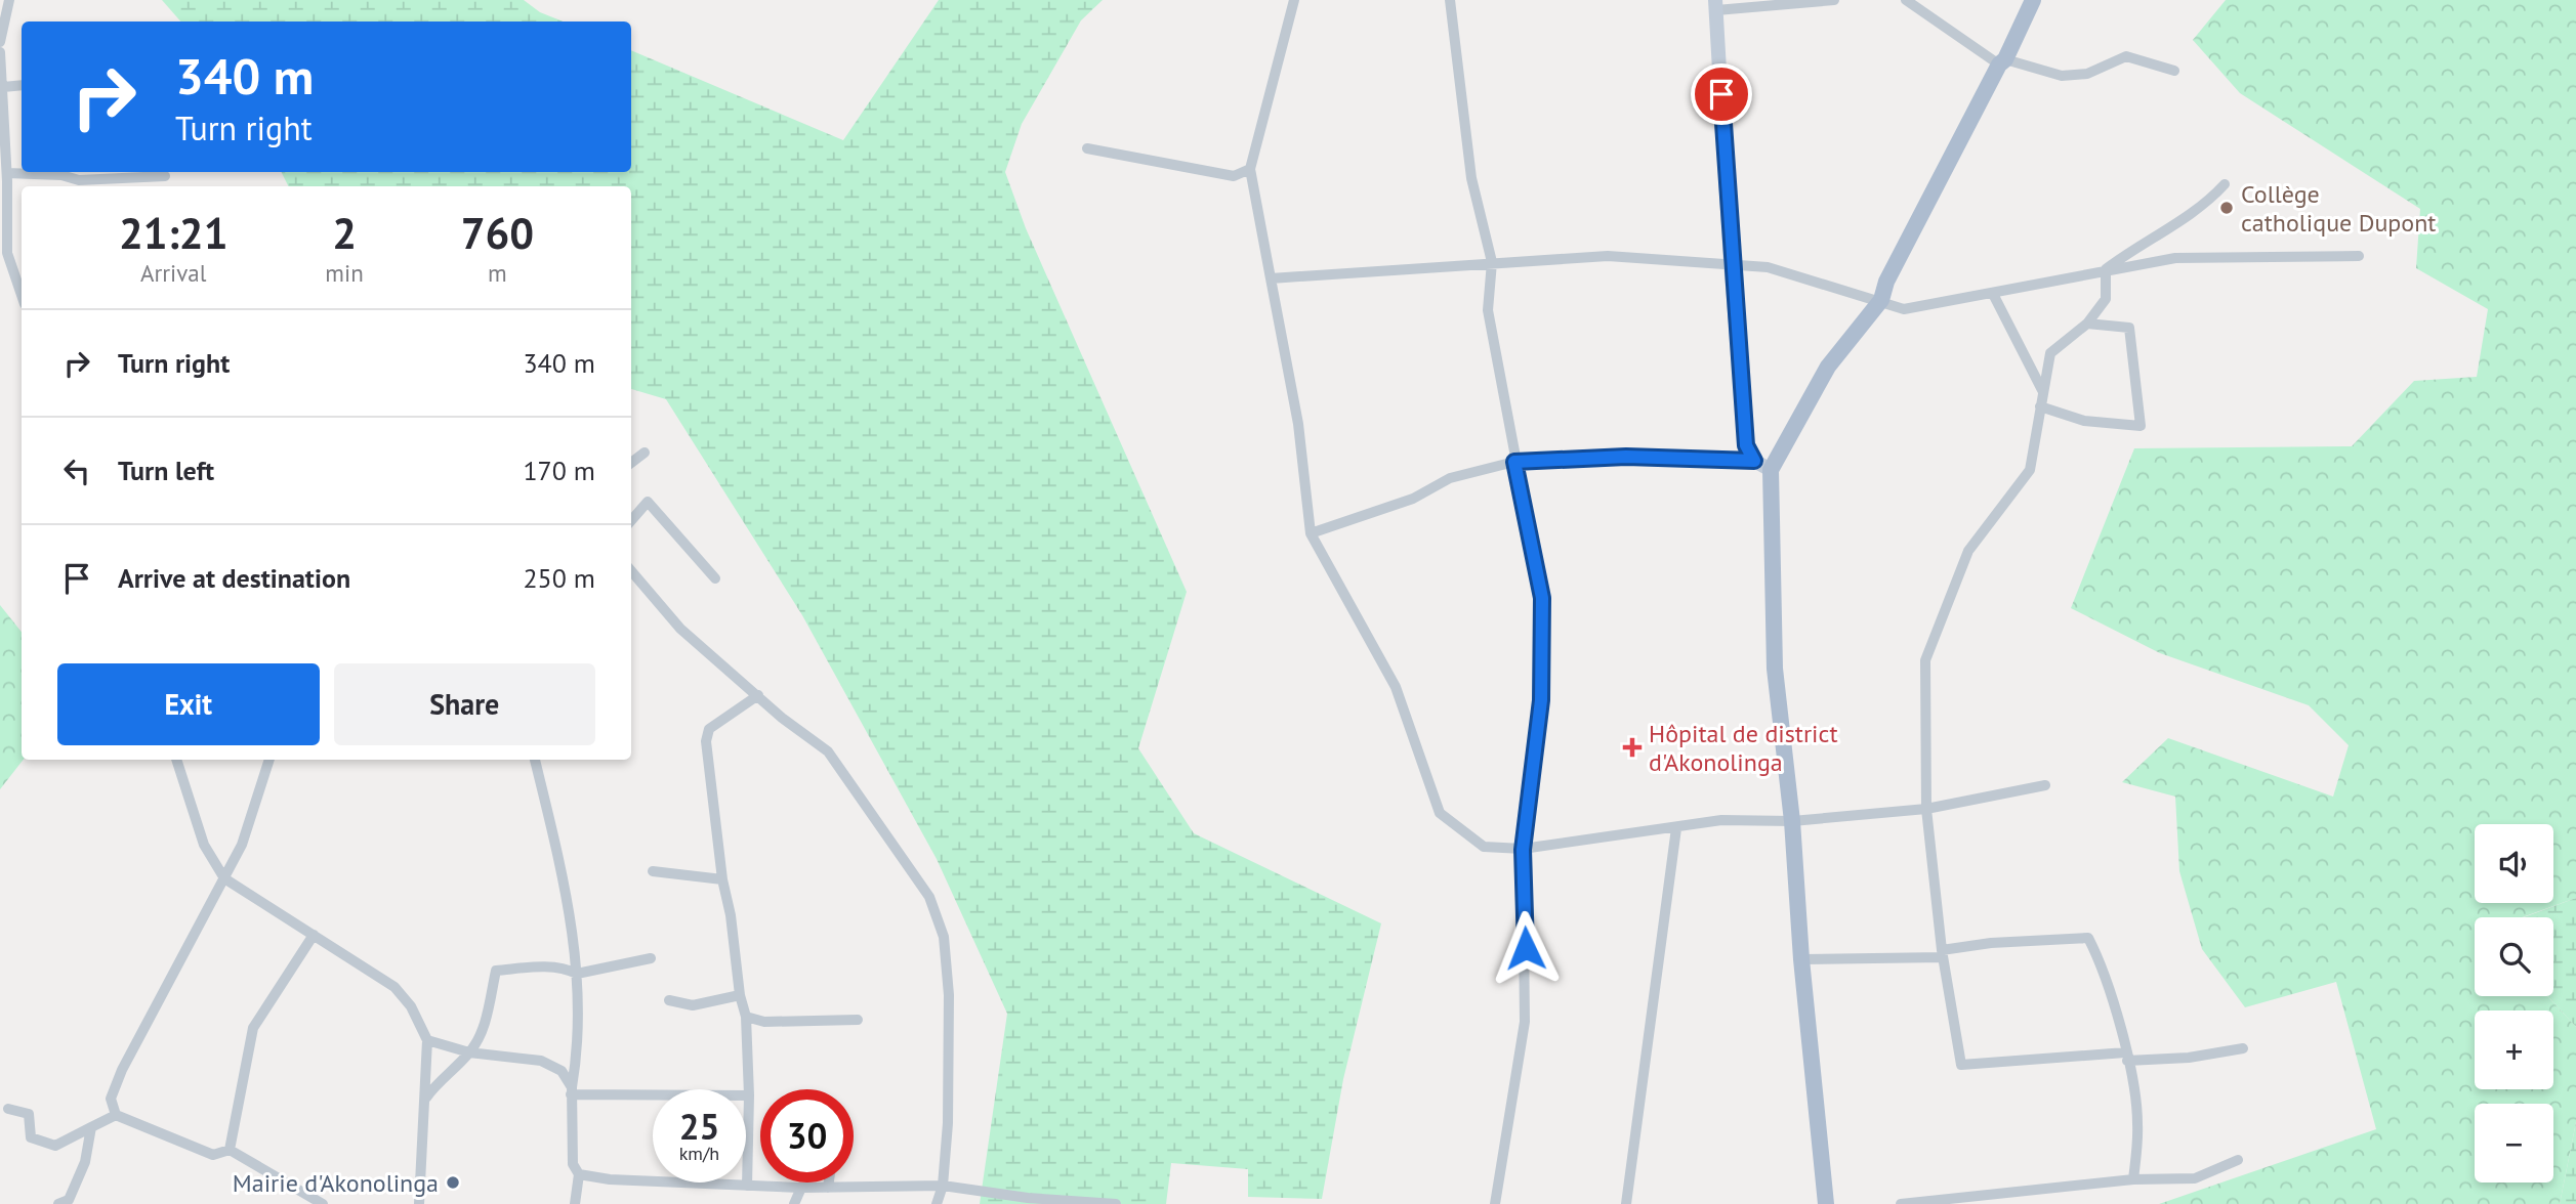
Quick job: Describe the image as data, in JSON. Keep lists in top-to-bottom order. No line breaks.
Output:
{"places":{"other":["Collège catholique Dupont","Mairie d'Akonolinga"],"health":["Hôpital de district d'Akonolinga"]},"page":{"turn":["340 m","Turn right"],"eta":["21:21","Arrival","2","min","760","m"],"list":[{"name":"Turn right","value":"340 m"},{"name":"Turn left","value":"170 m"},{"name":"Arrive at destination","value":"250 m"}],"buttons":["Exit","Share"],"map_buttons":["+","−"],"speed":"25 km/h","limit":"30"}}
